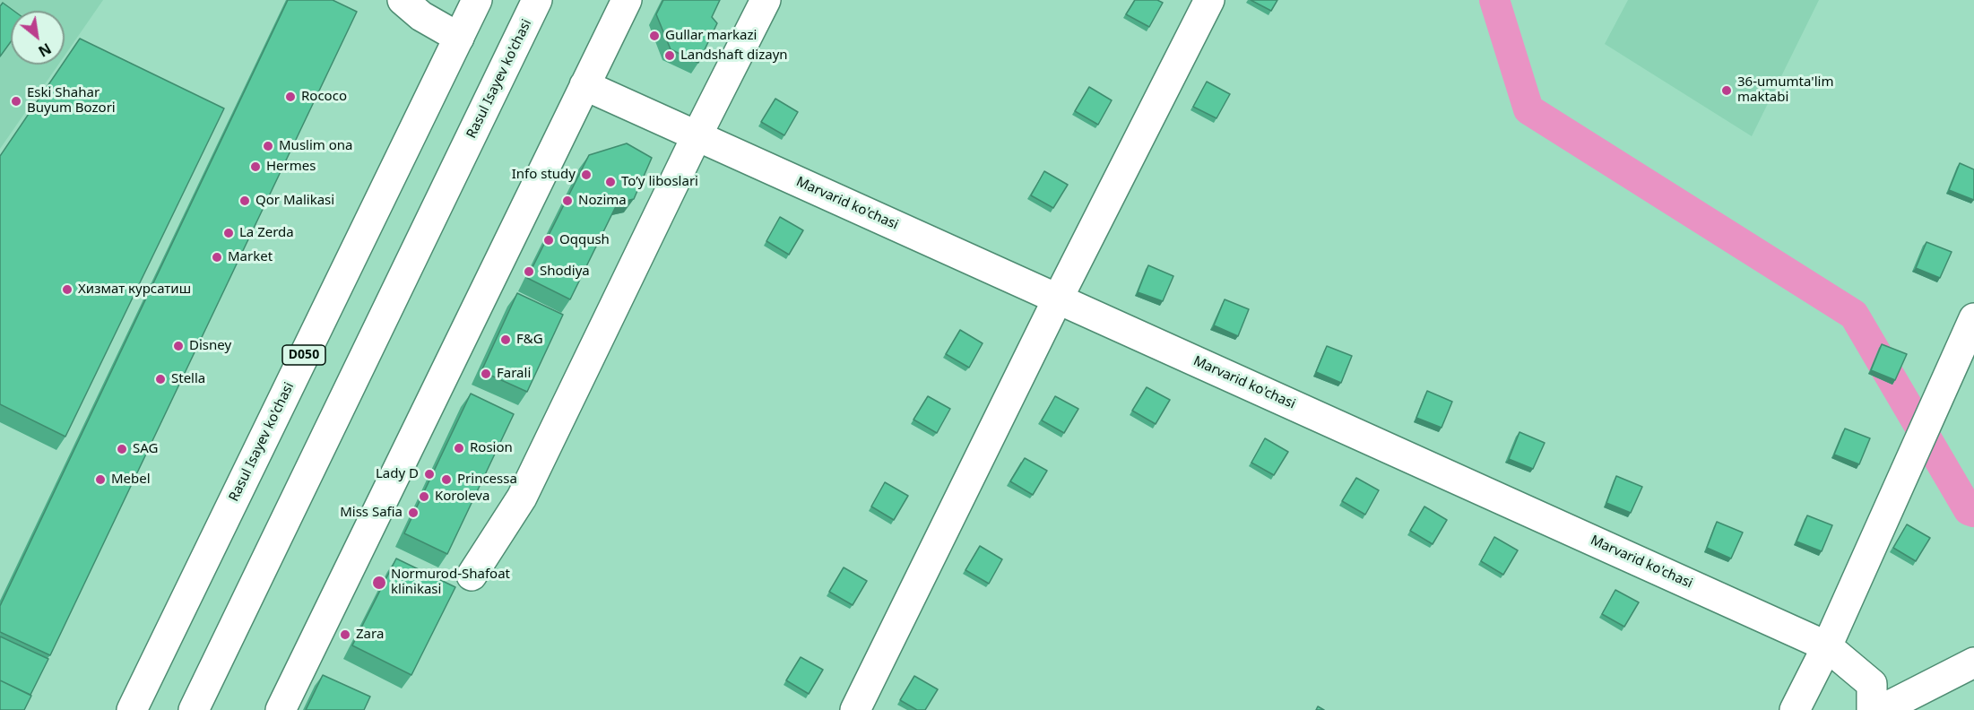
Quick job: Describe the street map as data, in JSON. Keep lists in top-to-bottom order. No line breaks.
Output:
{"streets":{"street":["Rasul Isayev ko'chasi","Marvarid ko'chasi","D050"]},"places":["Gullar markazi","Landshaft dizayn","36-umumta'lim maktabi","Rococo","Eski Shahar Buyum Bozori","Muslim ona","Hermes","Info study","To’y liboslari","Qor Malikasi","Nozima","La Zerda","Oqqush","Market","Shodiya","Хизмат курсатиш","F&G","Disney","Farali","Stella","Rosion","SAG","Lady D","Mebel","Princessa","Koroleva","Miss Safia","Normurod-Shafoat klinikasi","Zara"],"north":"bottom right"}
